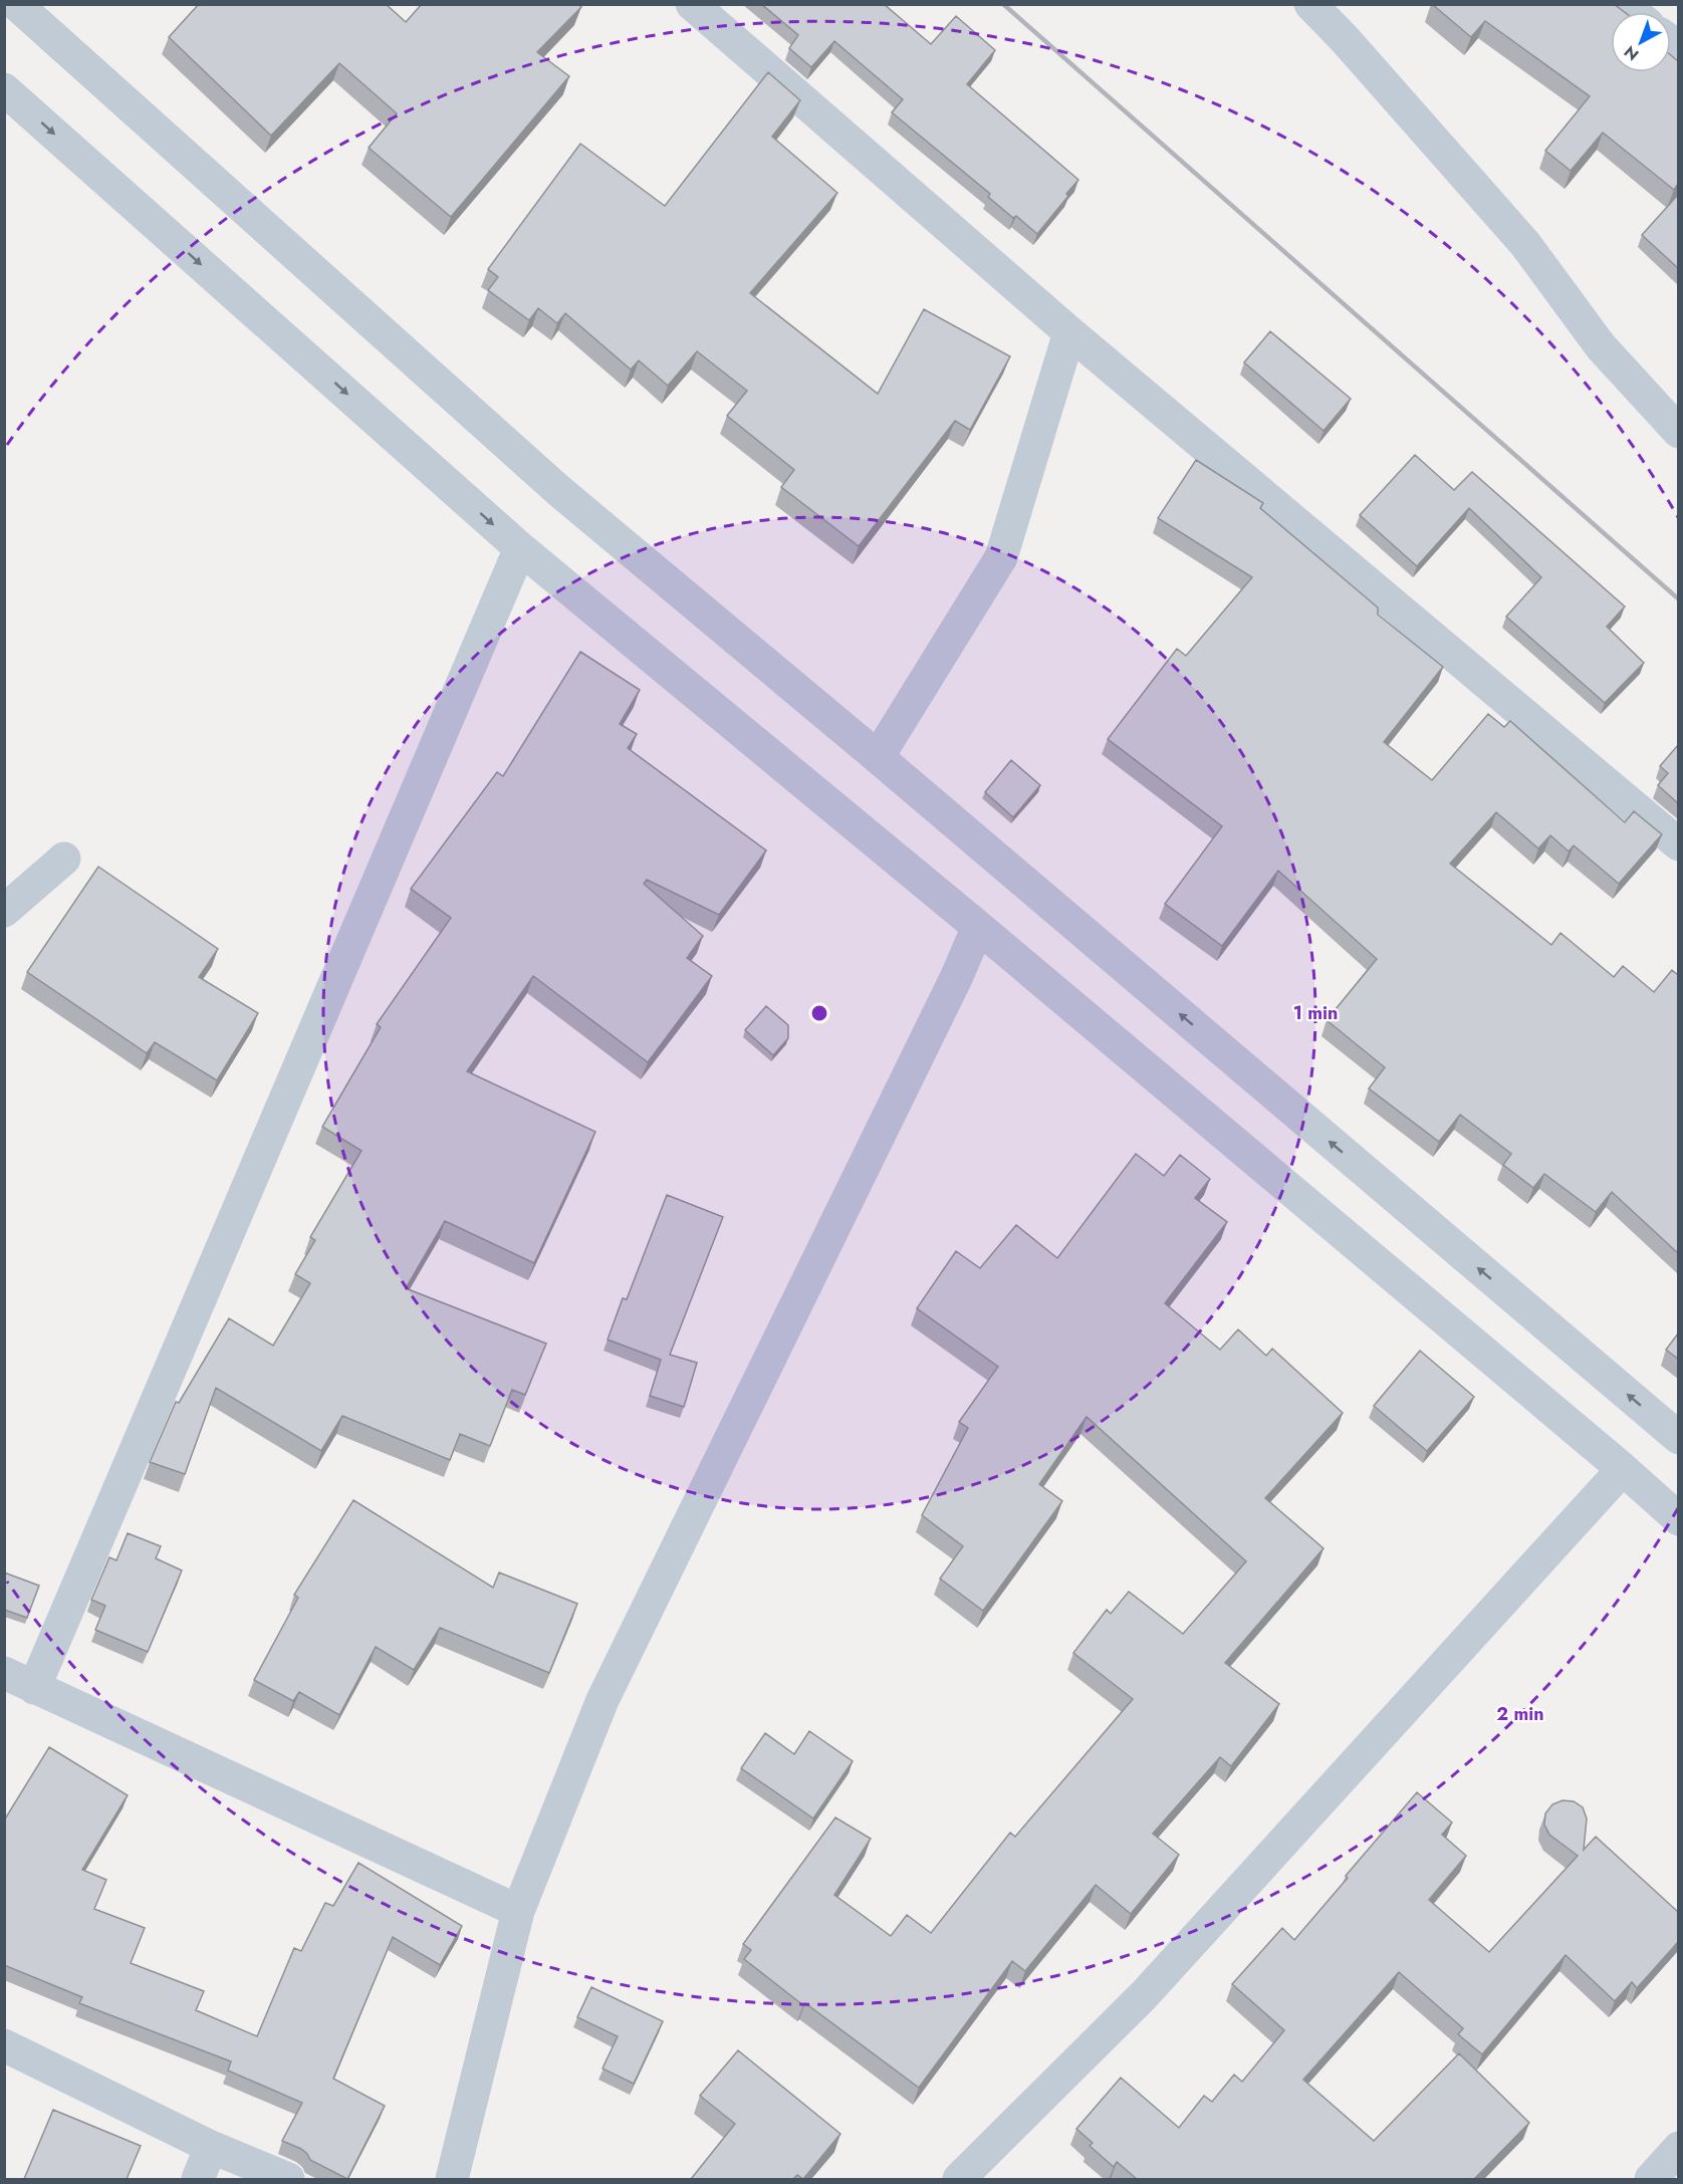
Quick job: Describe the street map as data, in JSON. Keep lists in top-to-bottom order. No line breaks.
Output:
{"north":"bottom left","rings":["1 min","2 min"]}
